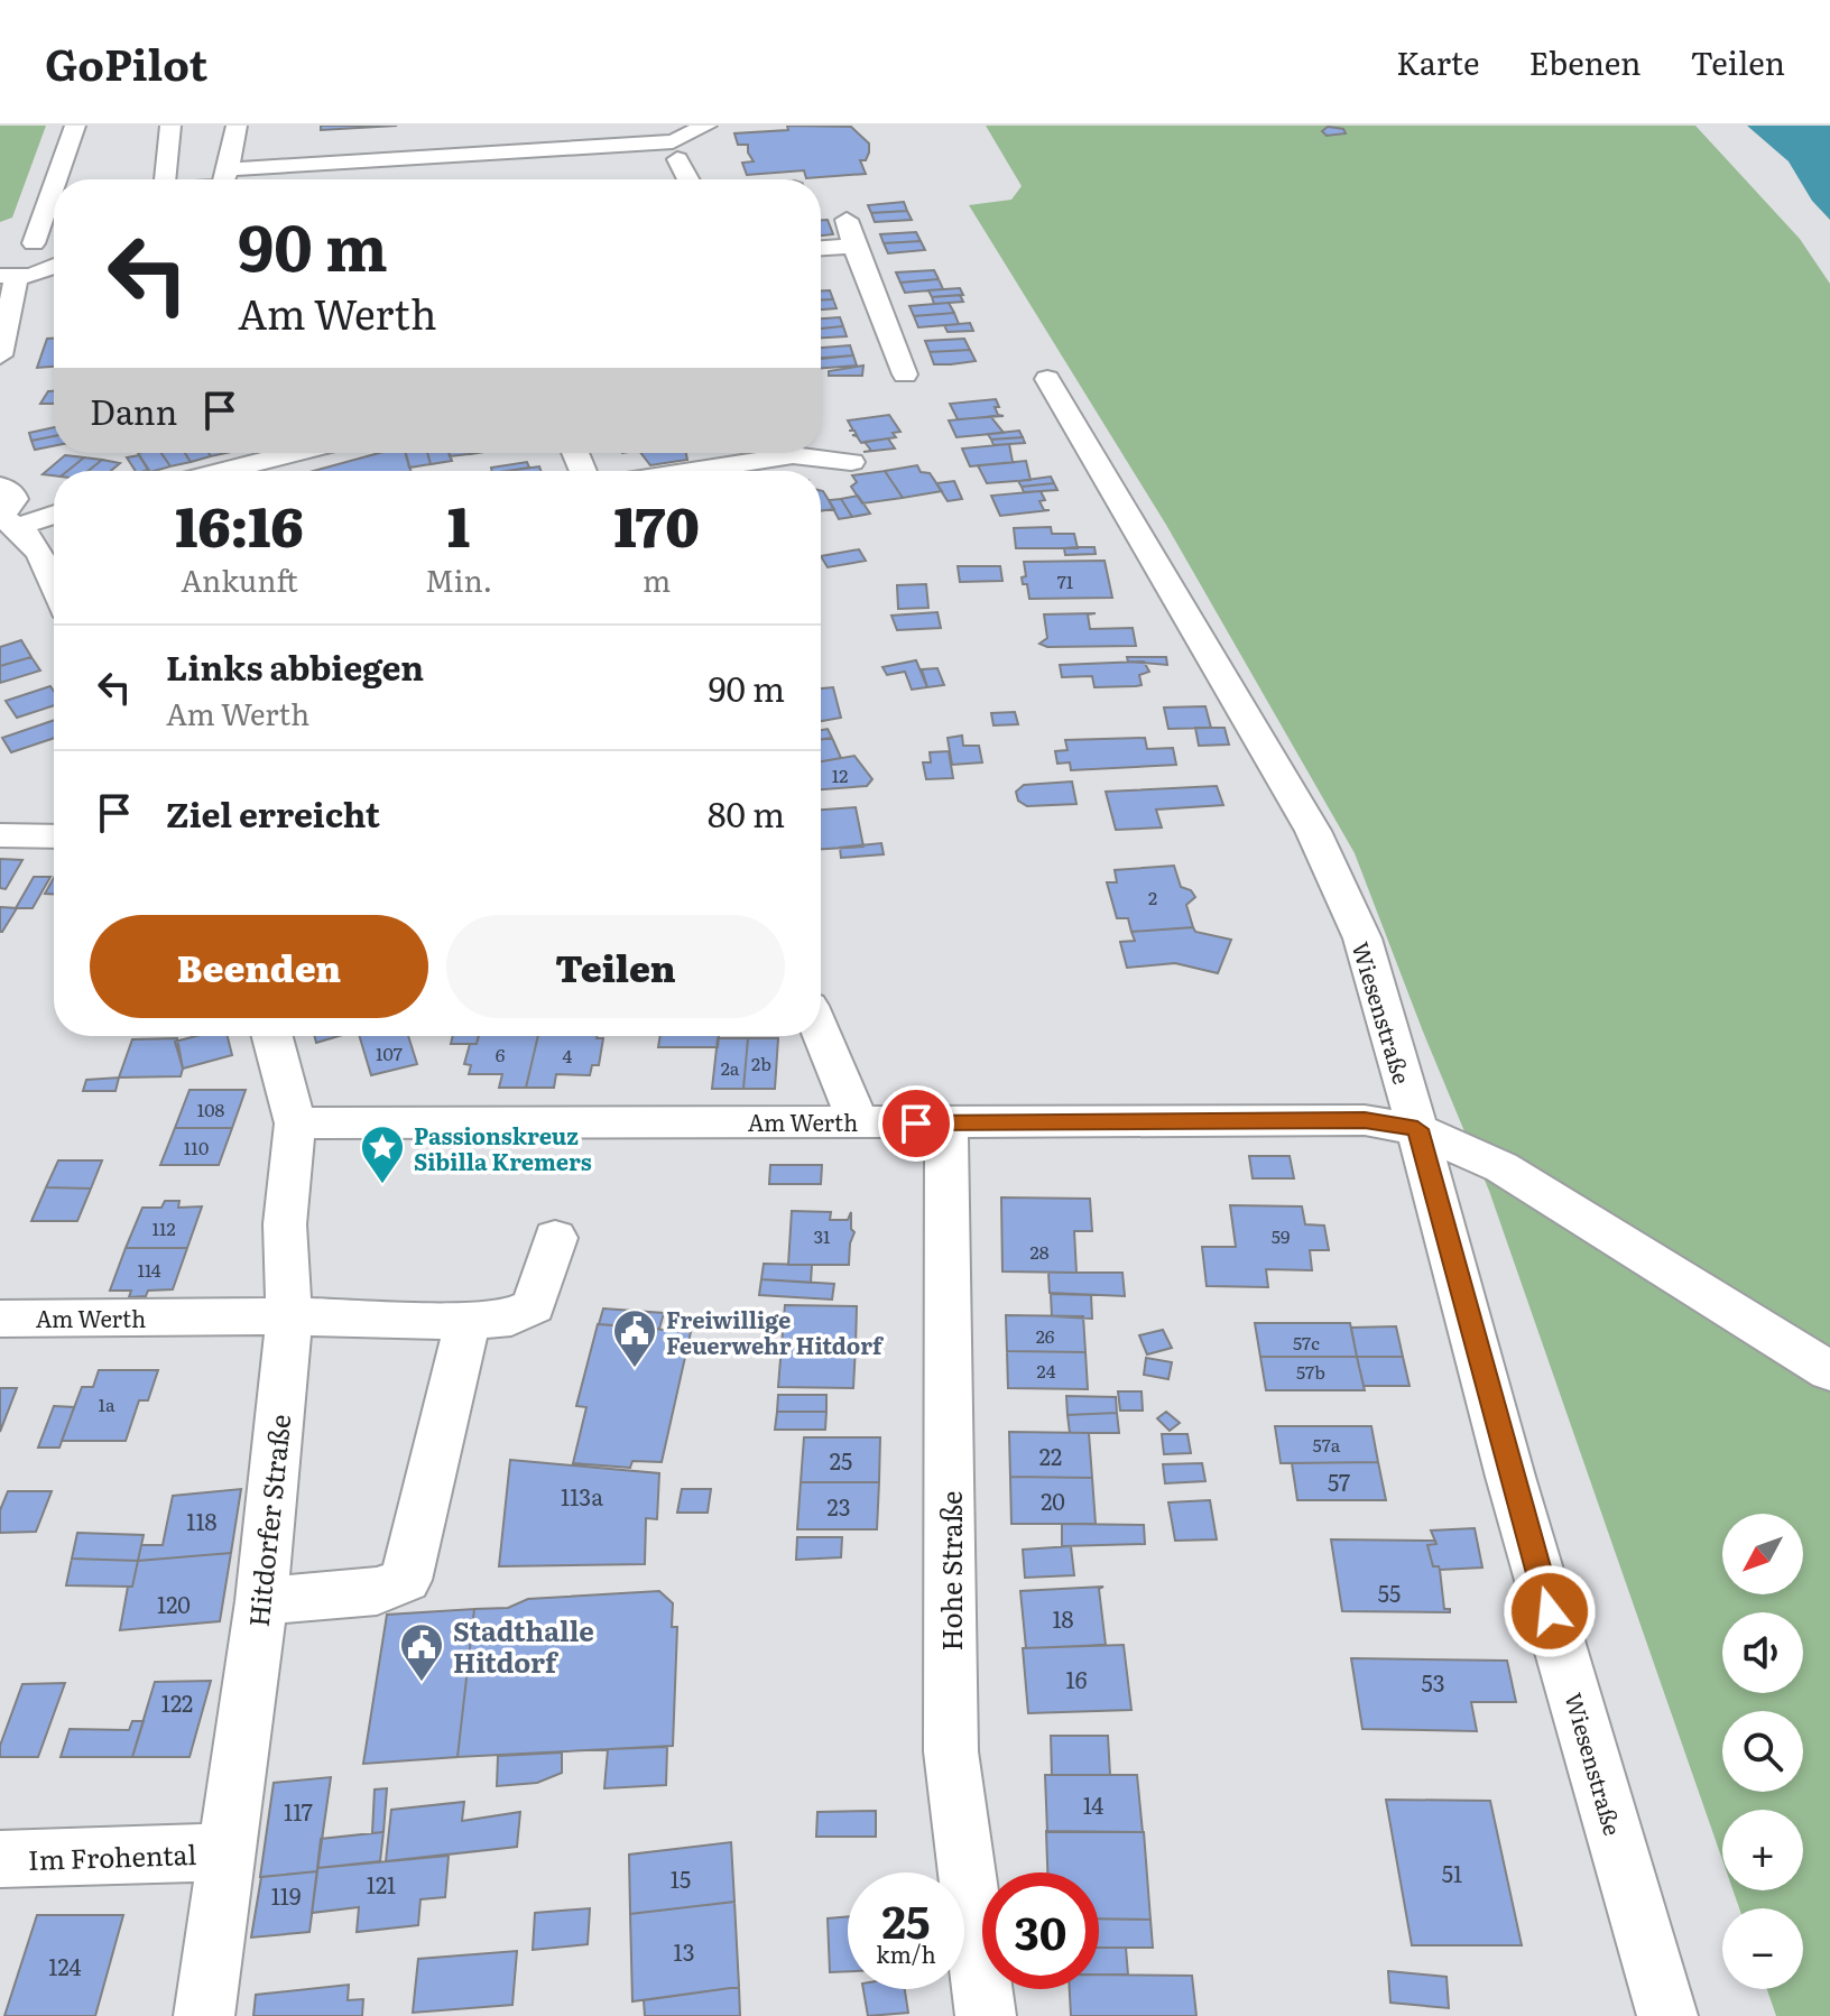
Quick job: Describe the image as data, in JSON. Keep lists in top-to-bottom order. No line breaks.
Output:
{"streets":{"street":["Wiesenstraße","Am Werth","Hitdorfer Straße","Hohe Straße","Im Frohental"]},"crossings":[["Wiesenstraße","Am Werth"],["Am Werth","Hitdorfer Straße"],["Am Werth","Hohe Straße"],["Hitdorfer Straße","Im Frohental"]],"places":{"place":["Passionskreuz Sibilla Kremers"],"public building":["Freiwillige Feuerwehr Hitdorf","Stadthalle Hitdorf"]},"house_numbers":["71","12","2","107","6","4","2b","2a","108","110","112","31","59","28","114","26","57c","24","57b","1a","57a","22","25","57","113a","20","23","118","55","120","18","16","53","122","14","117","51","15","121","119","13","124"],"north":"bottom left","page":{"header":"GoPilot","nav":["Karte","Ebenen","Teilen"],"turn":["90 m","Am Werth"],"then":"Dann","eta":["16:16","Ankunft","1","Min.","170","m"],"list":[{"name":"Links abbiegen","note":"Am Werth","value":"90 m"},{"name":"Ziel erreicht","value":"80 m"}],"buttons":["Beenden","Teilen"],"map_buttons":["+","−"],"speed":"25 km/h","limit":"30"}}
